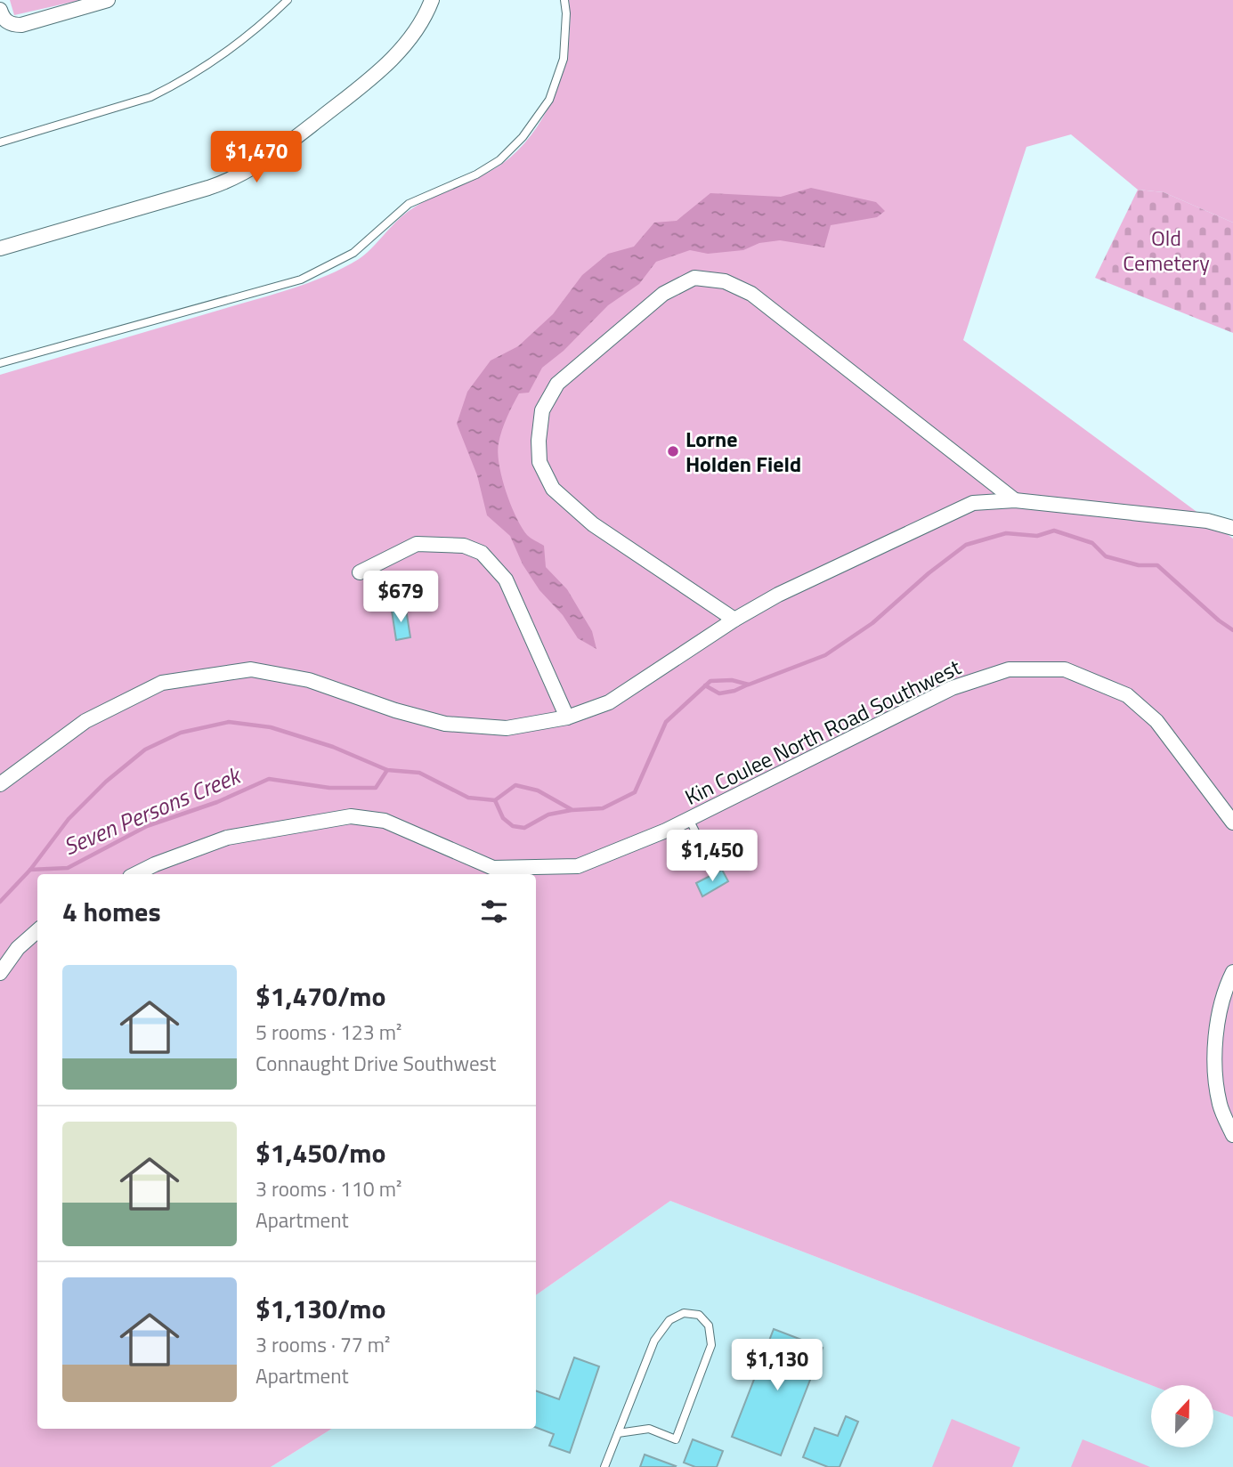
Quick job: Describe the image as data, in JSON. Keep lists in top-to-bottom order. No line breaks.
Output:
{"streets":{"street":["Kin Coulee North Road Southwest"]},"water":["Seven Persons Creek"],"parks":["Old Cemetery"],"places":["Lorne Holden Field"],"north":"top","page":{"price":["$1,470","$679","$1,450","$1,130"],"heading":"4 homes","list":[{"name":"$1,470/mo","note":"5 rooms · 123 m² · Connaught Drive Southwest"},{"name":"$1,450/mo","note":"3 rooms · 110 m² · Apartment"},{"name":"$1,130/mo","note":"3 rooms · 77 m² · Apartment"}]}}
